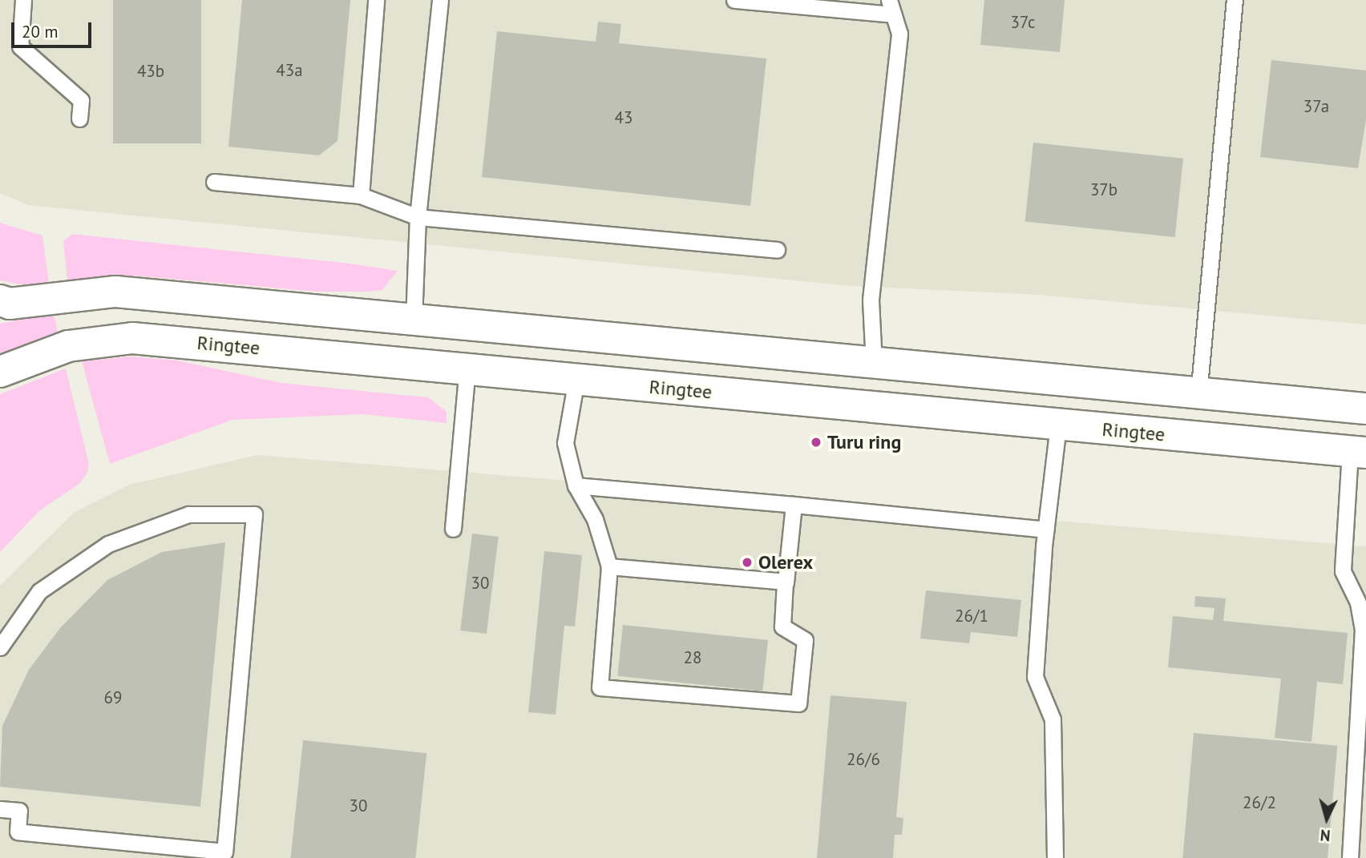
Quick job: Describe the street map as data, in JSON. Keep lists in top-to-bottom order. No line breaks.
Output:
{"streets":{"main road":["Ringtee"]},"places":["Turu ring","Olerex"],"house_numbers":["37c","43a","43b","37a","43","37b","30","26/1","28","69","26/6","26/2","30"],"scale_bar":"20 m","north":"bottom"}
